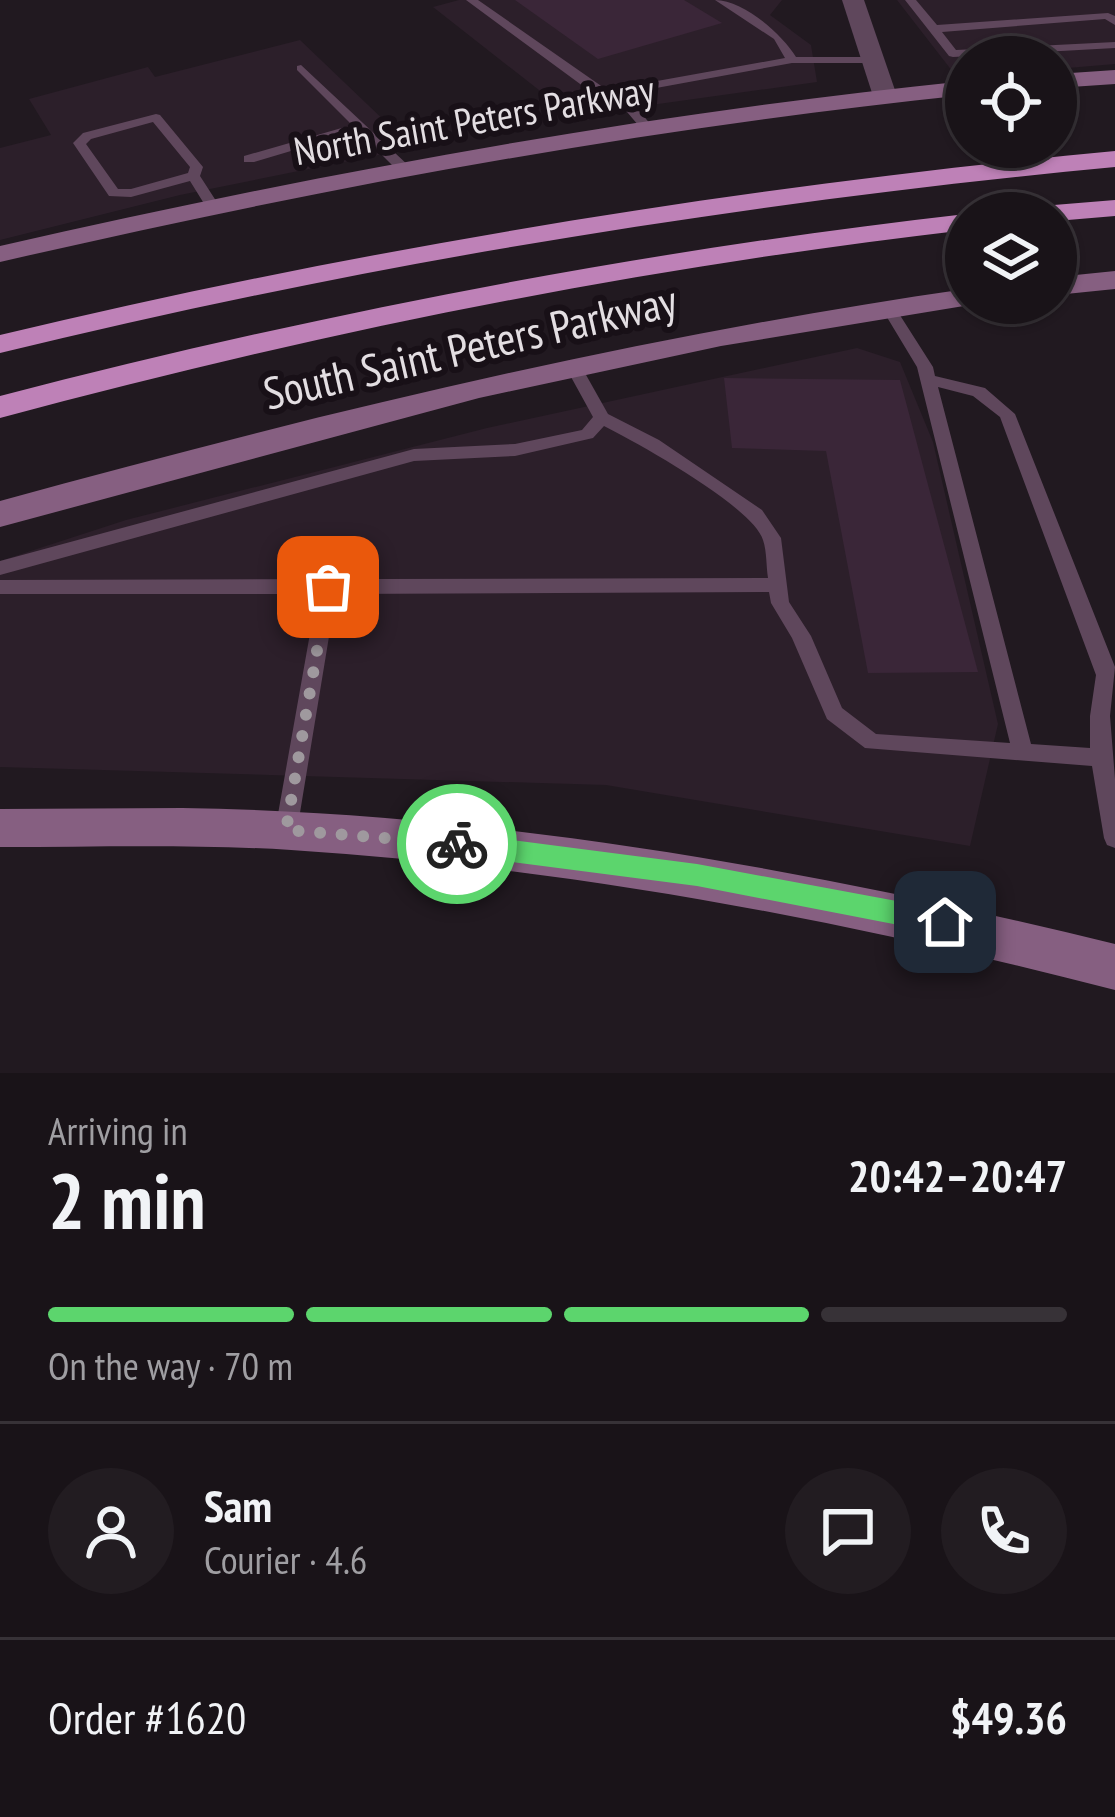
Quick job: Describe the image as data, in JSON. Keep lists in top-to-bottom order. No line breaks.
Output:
{"streets":{"main road":["North Saint Peters Parkway","South Saint Peters Parkway"]},"page":{"heading":["2 min","Arriving in","20:42–20:47"],"panel":["Sam","Courier · 4.6","Order #1620","$49.36"],"bar":"On the way · 70 m"}}
